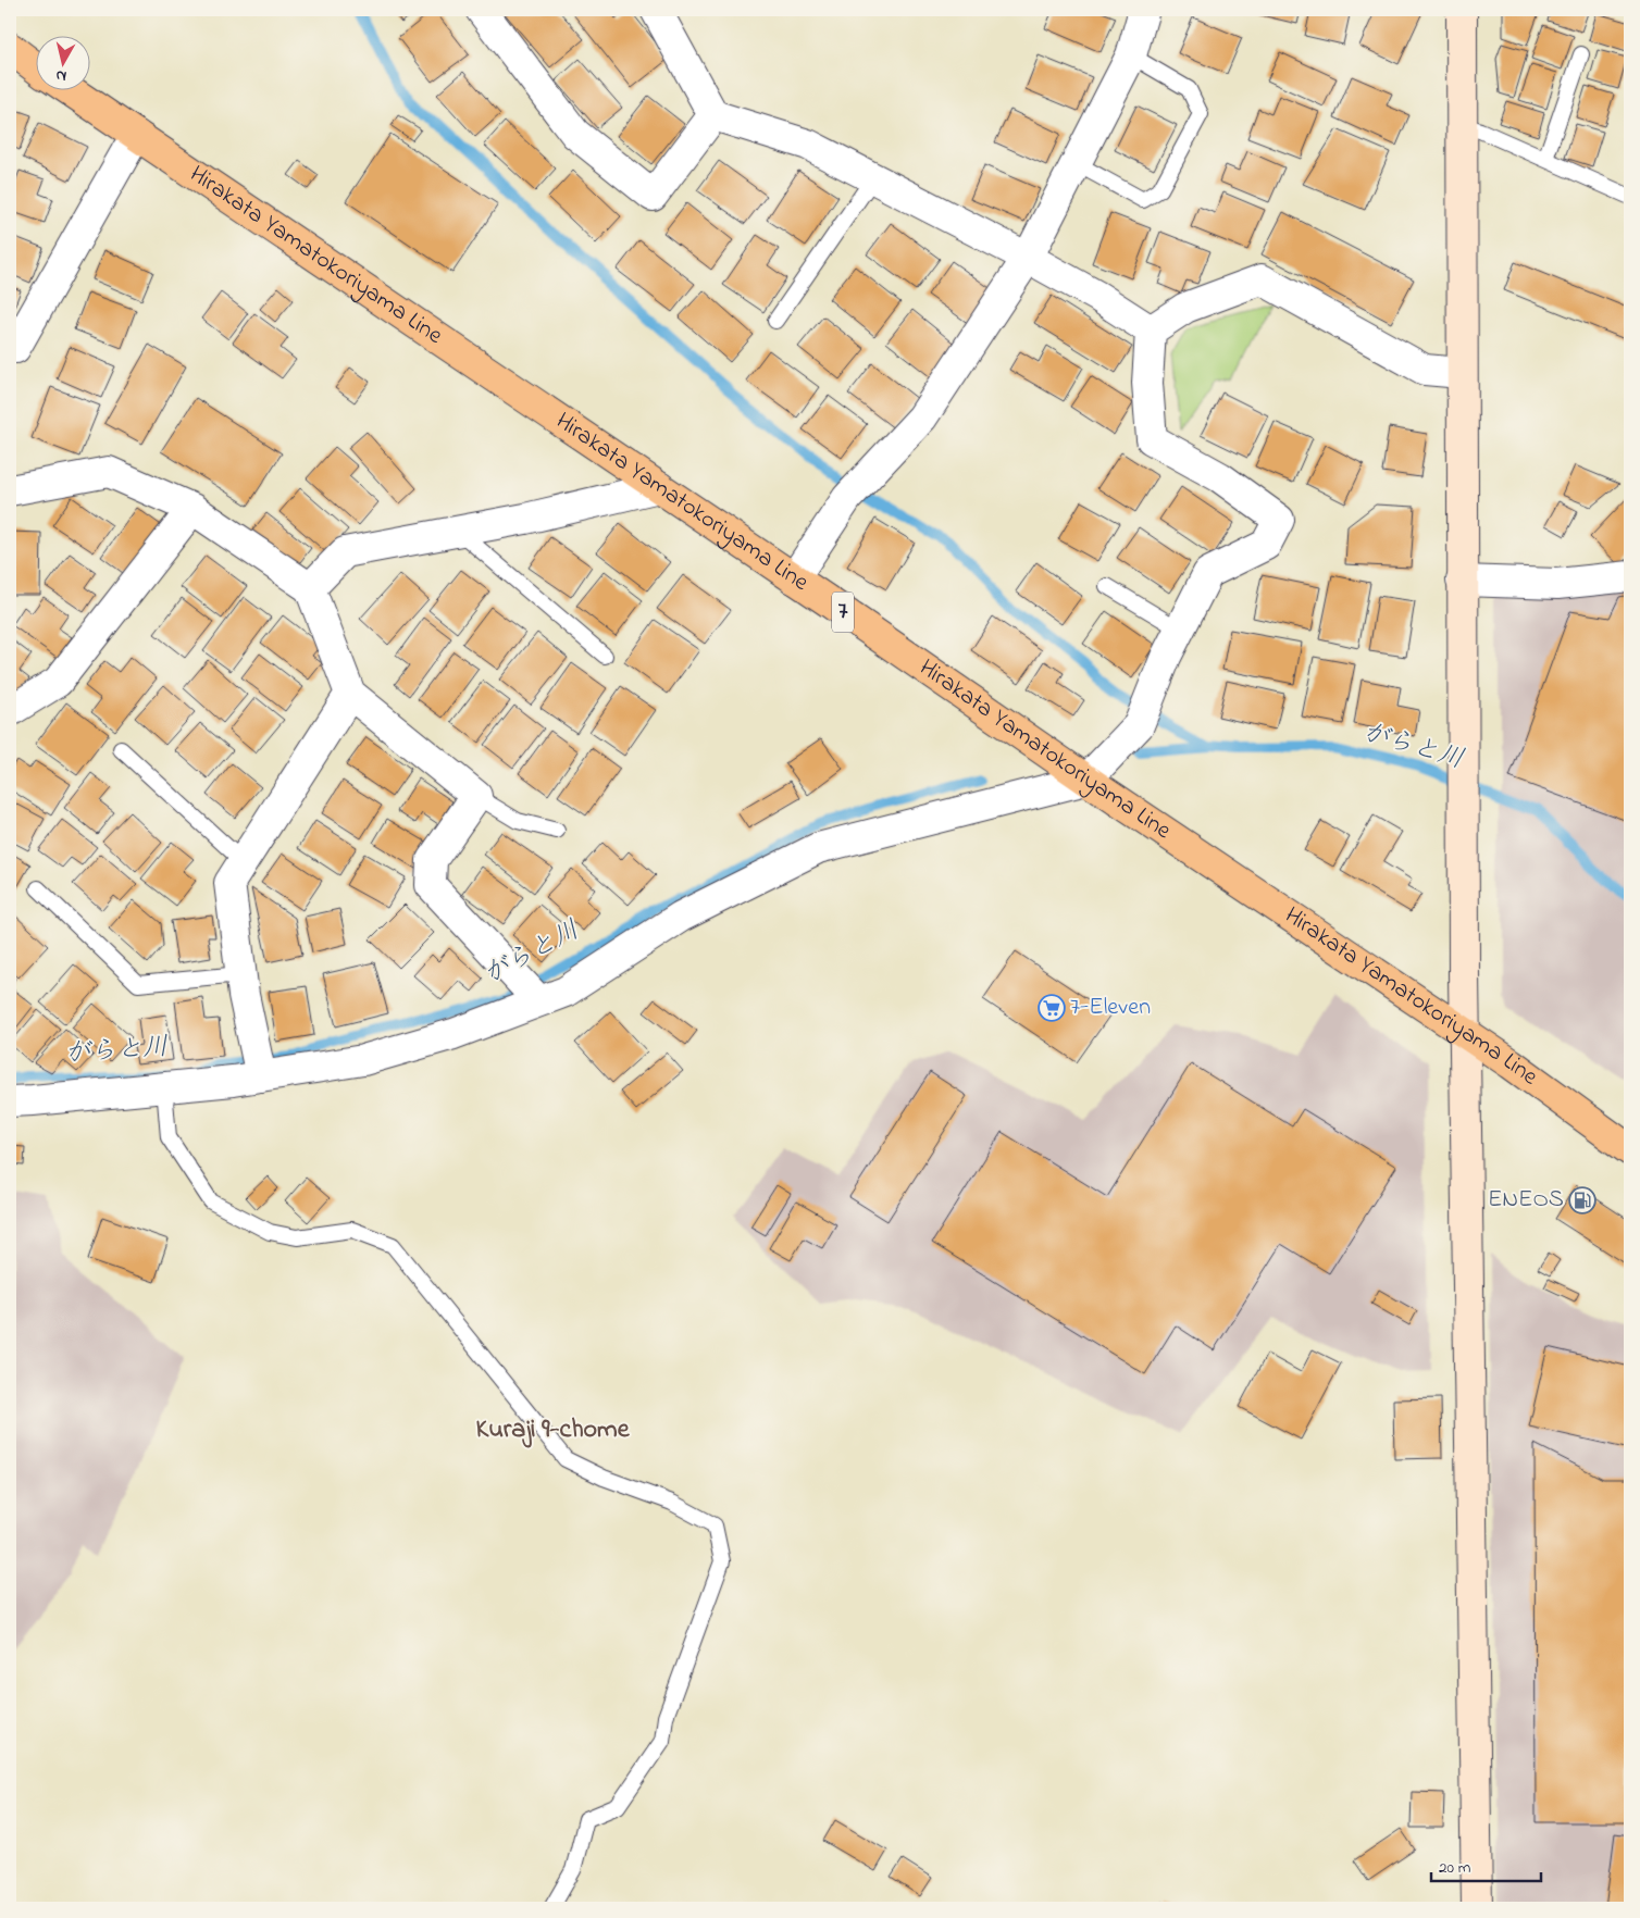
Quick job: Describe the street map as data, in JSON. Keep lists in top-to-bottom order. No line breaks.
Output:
{"streets":{"main road":["Hirakata Yamatokoriyama Line","7"]},"districts":["Kuraji 9-chome"],"water":["がらと川"],"places":{"supermarket":["7-Eleven"],"fuel station":["ENEOS"]},"scale_bar":"20 m","north":"bottom"}
